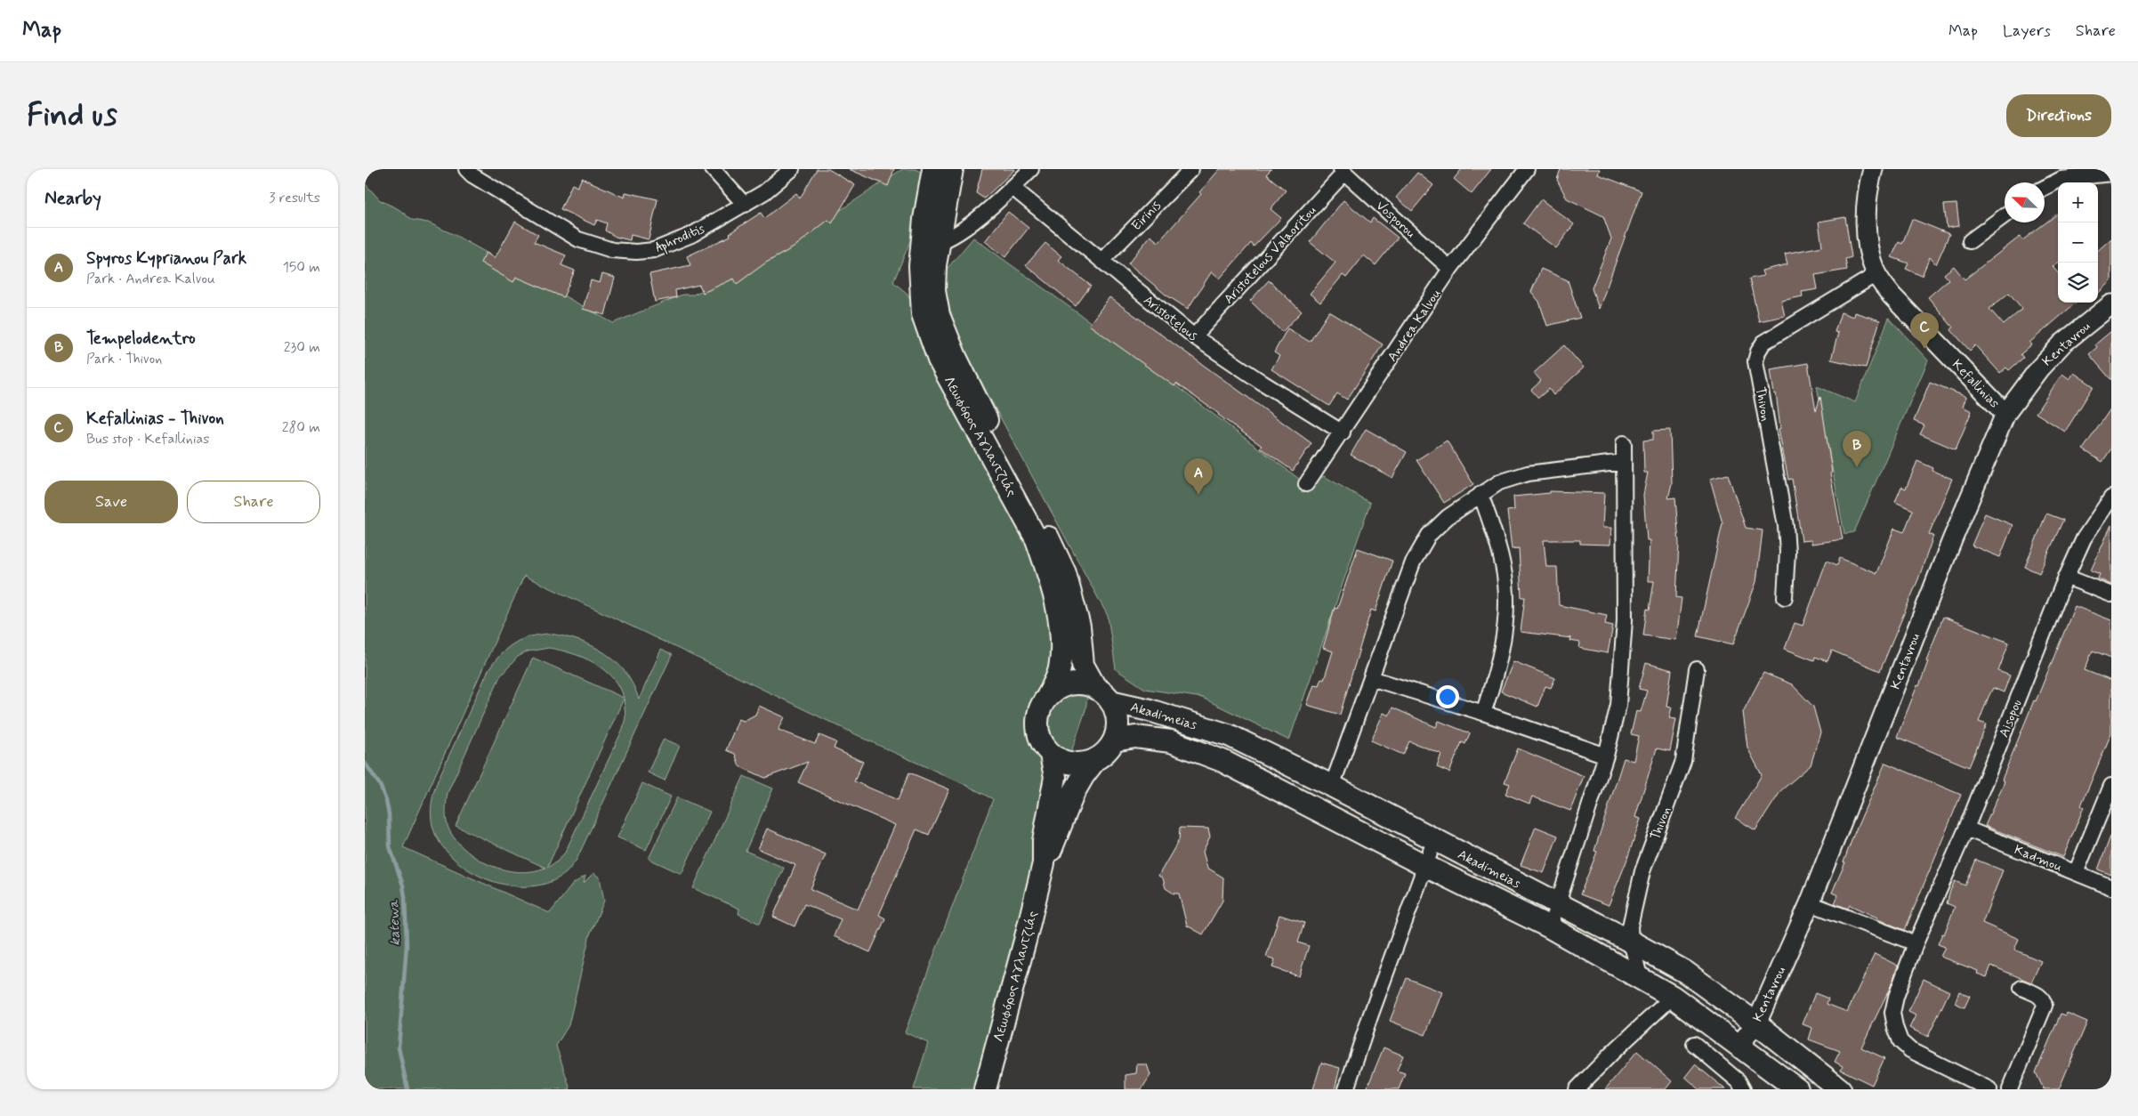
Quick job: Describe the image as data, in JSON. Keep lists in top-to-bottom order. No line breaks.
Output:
{"streets":{"main road":["Λεωφόρος Αγλαντζιάς","Akadimeias"],"street":["Eirinis","Vosporou","Aphroditis","Aristotelous Valaoritou","Aristotelous","Andrea Kalvou","Kentavrou","Kefallinias","Thivon","Aisopou","Kadmou"]},"crossings":[["Eirinis","Aristotelous"],["Vosporou","Aristotelous Valaoritou"],["Vosporou","Andrea Kalvou"],["Aristotelous Valaoritou","Aristotelous"],["Aristotelous","Andrea Kalvou"],["Kentavrou","Kefallinias"],["Kentavrou","Akadimeias"],["Kefallinias","Thivon"],["Thivon","Akadimeias"],["Λεωφόρος Αγλαντζιάς","Akadimeias"],["Aisopou","Kadmou"]],"water":["katewa"],"north":"top left","page":{"header":"Map","nav":["Map","Layers","Share"],"buttons":["Directions",["Save","Share"]],"title":"Find us","heading":["Nearby","3 results"],"map_buttons":["+","−"],"list":[{"mark":"A","name":"Spyros Kyprianou Park","note":"Park · Andrea Kalvou","value":"150 m"},{"mark":"B","name":"Tempelodentro","note":"Park · Thivon","value":"230 m"},{"mark":"C","name":"Kefallinias - Thivon","note":"Bus stop · Kefallinias","value":"280 m"}],"pins":["C","B","A"]}}
